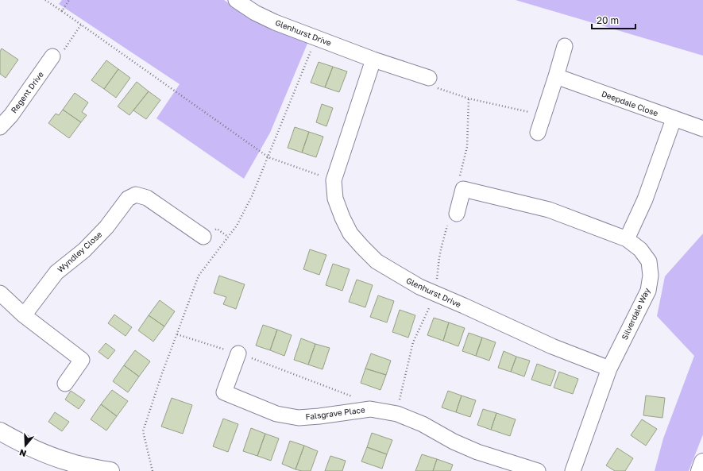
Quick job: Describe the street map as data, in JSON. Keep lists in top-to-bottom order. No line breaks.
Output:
{"streets":{"street":["Glenhurst Drive","Regent Drive","Deepdale Close","Wyndley Close","Silverdale Way","Falsgrave Place"]},"crossings":[["Glenhurst Drive","Silverdale Way"]],"scale_bar":"20 m","north":"bottom"}
